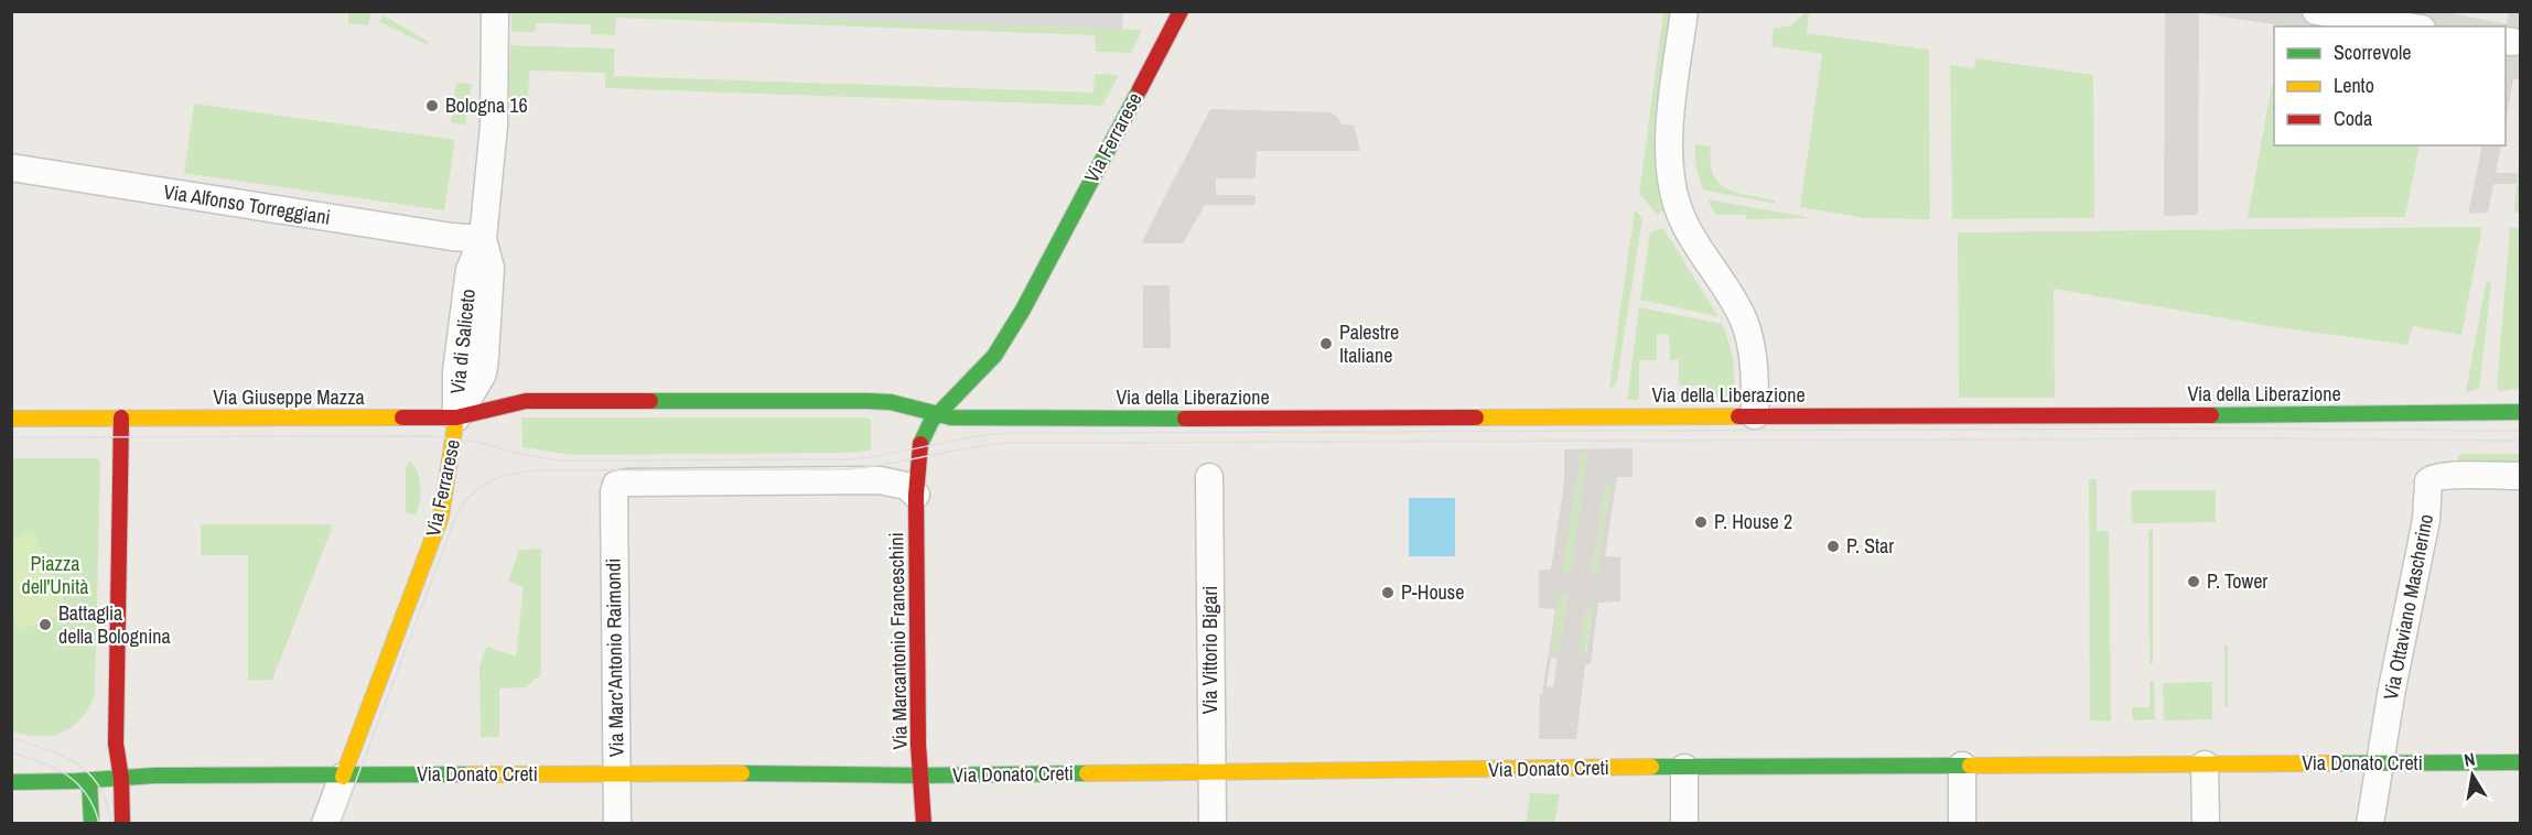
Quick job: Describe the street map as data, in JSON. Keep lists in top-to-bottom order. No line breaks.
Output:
{"streets":{"main road":["Via Ferrarese","Via della Liberazione","Via Giuseppe Mazza","Via Marcantonio Franceschini","Via Donato Creti"],"street":["Via Alfonso Torreggiani","Via di Saliceto","Via Ottaviano Mascherino","Via Vittorio Bigari","Via Marc'Antonio Raimondi"]},"crossings":[["Via Ferrarese","Via di Saliceto"],["Via Ferrarese","Via della Liberazione"],["Via Ferrarese","Via Giuseppe Mazza"],["Via Ferrarese","Via Marcantonio Franceschini"],["Via Ferrarese","Via Donato Creti"],["Via Alfonso Torreggiani","Via di Saliceto"],["Via di Saliceto","Via Giuseppe Mazza"],["Via della Liberazione","Via Marcantonio Franceschini"],["Via Ottaviano Mascherino","Via Donato Creti"],["Via Marcantonio Franceschini","Via Marc'Antonio Raimondi"],["Via Marcantonio Franceschini","Via Donato Creti"],["Via Vittorio Bigari","Via Donato Creti"],["Via Marc'Antonio Raimondi","Via Donato Creti"]],"parks":["Piazza dell'Unità"],"places":["Bologna 16","Palestre Italiane","P. House 2","P. Star","P. Tower","P-House","Battaglia della Bolognina"],"legend":["Scorrevole","Lento","Coda"],"north":"top"}
